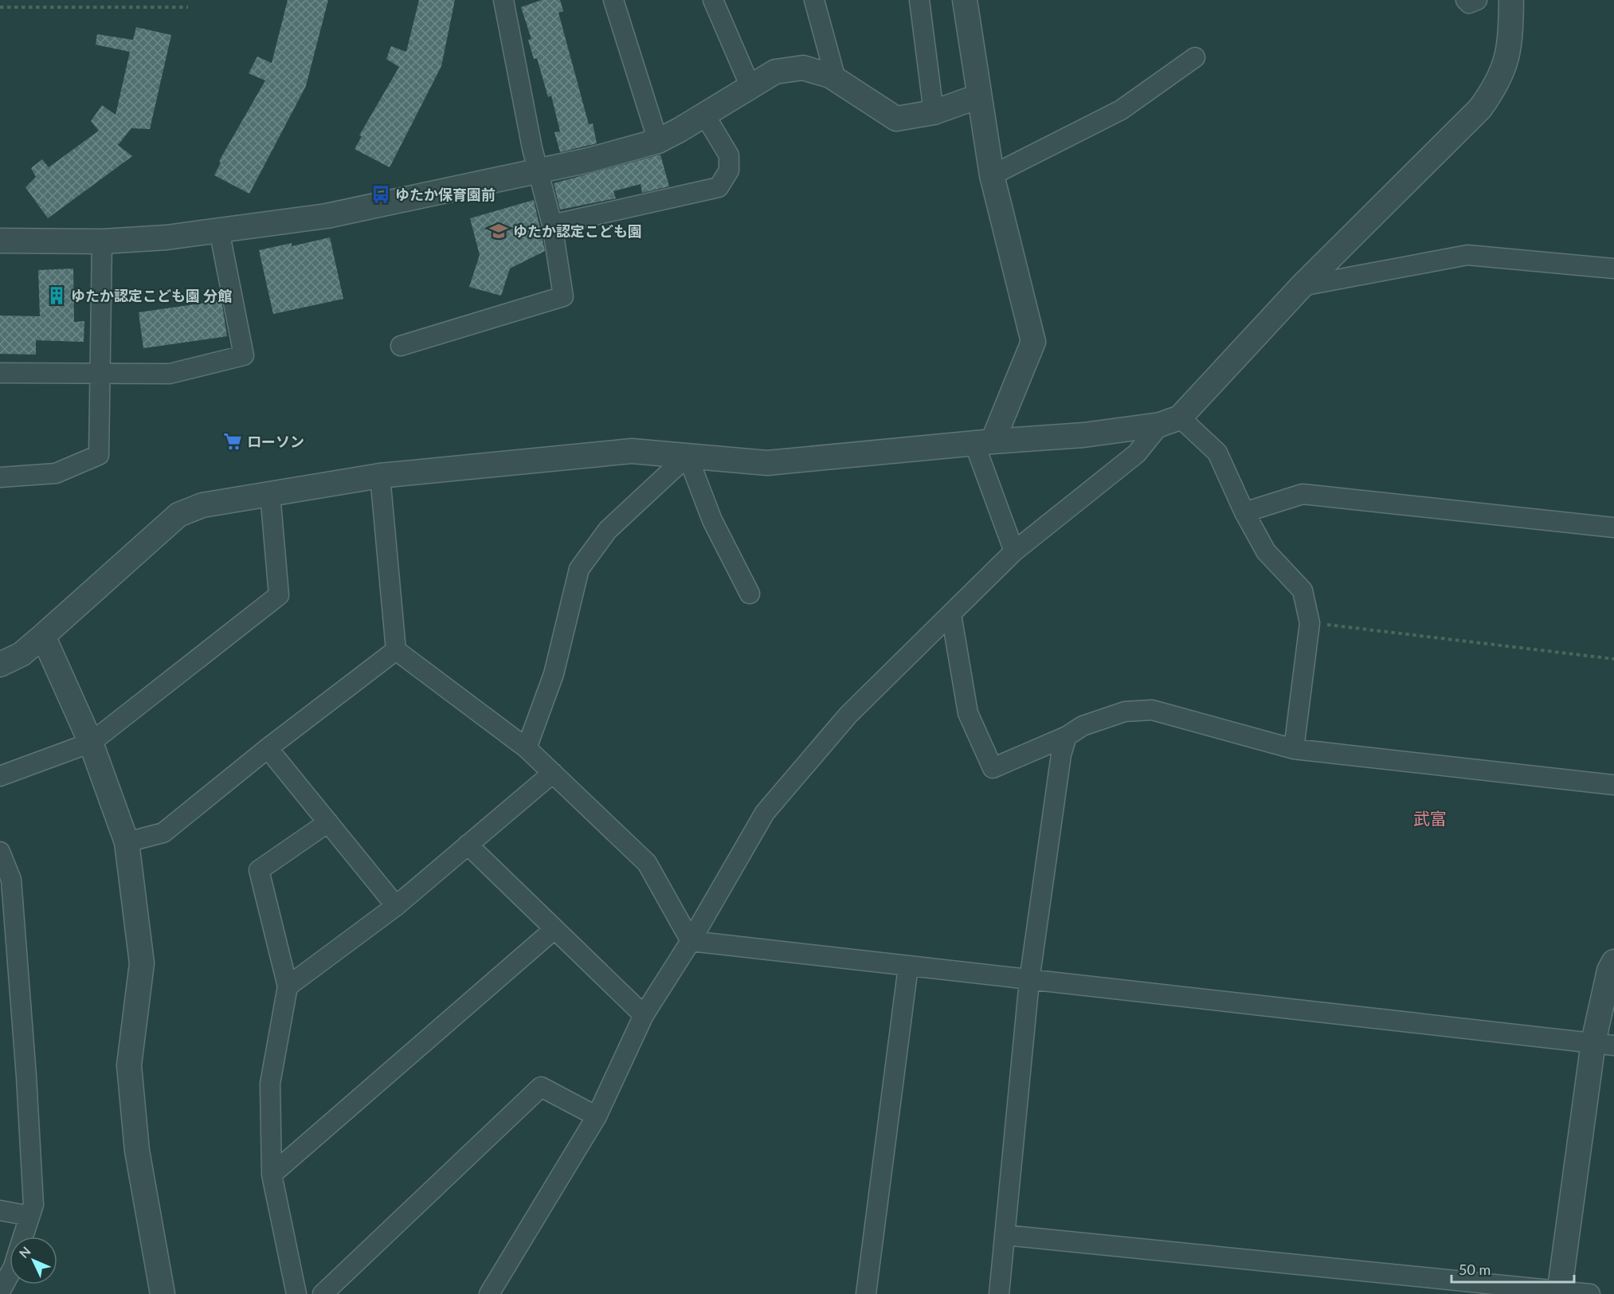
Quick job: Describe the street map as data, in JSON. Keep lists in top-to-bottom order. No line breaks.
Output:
{"districts":["武富"],"places":{"bus stop":["ゆたか保育園前"],"school or university":["ゆたか認定こども園"],"building":["ゆたか認定こども園 分館"],"supermarket":["ローソン"]},"scale_bar":"50 m","north":"top left"}
